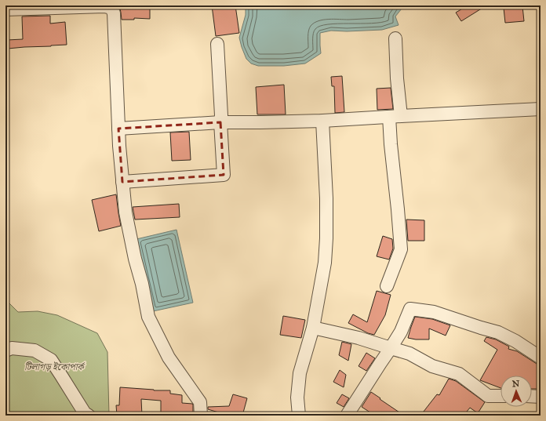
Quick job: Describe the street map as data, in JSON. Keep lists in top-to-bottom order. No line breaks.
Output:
{"parks":["টিলাগড় ইকোপার্ক"],"north":"top"}
